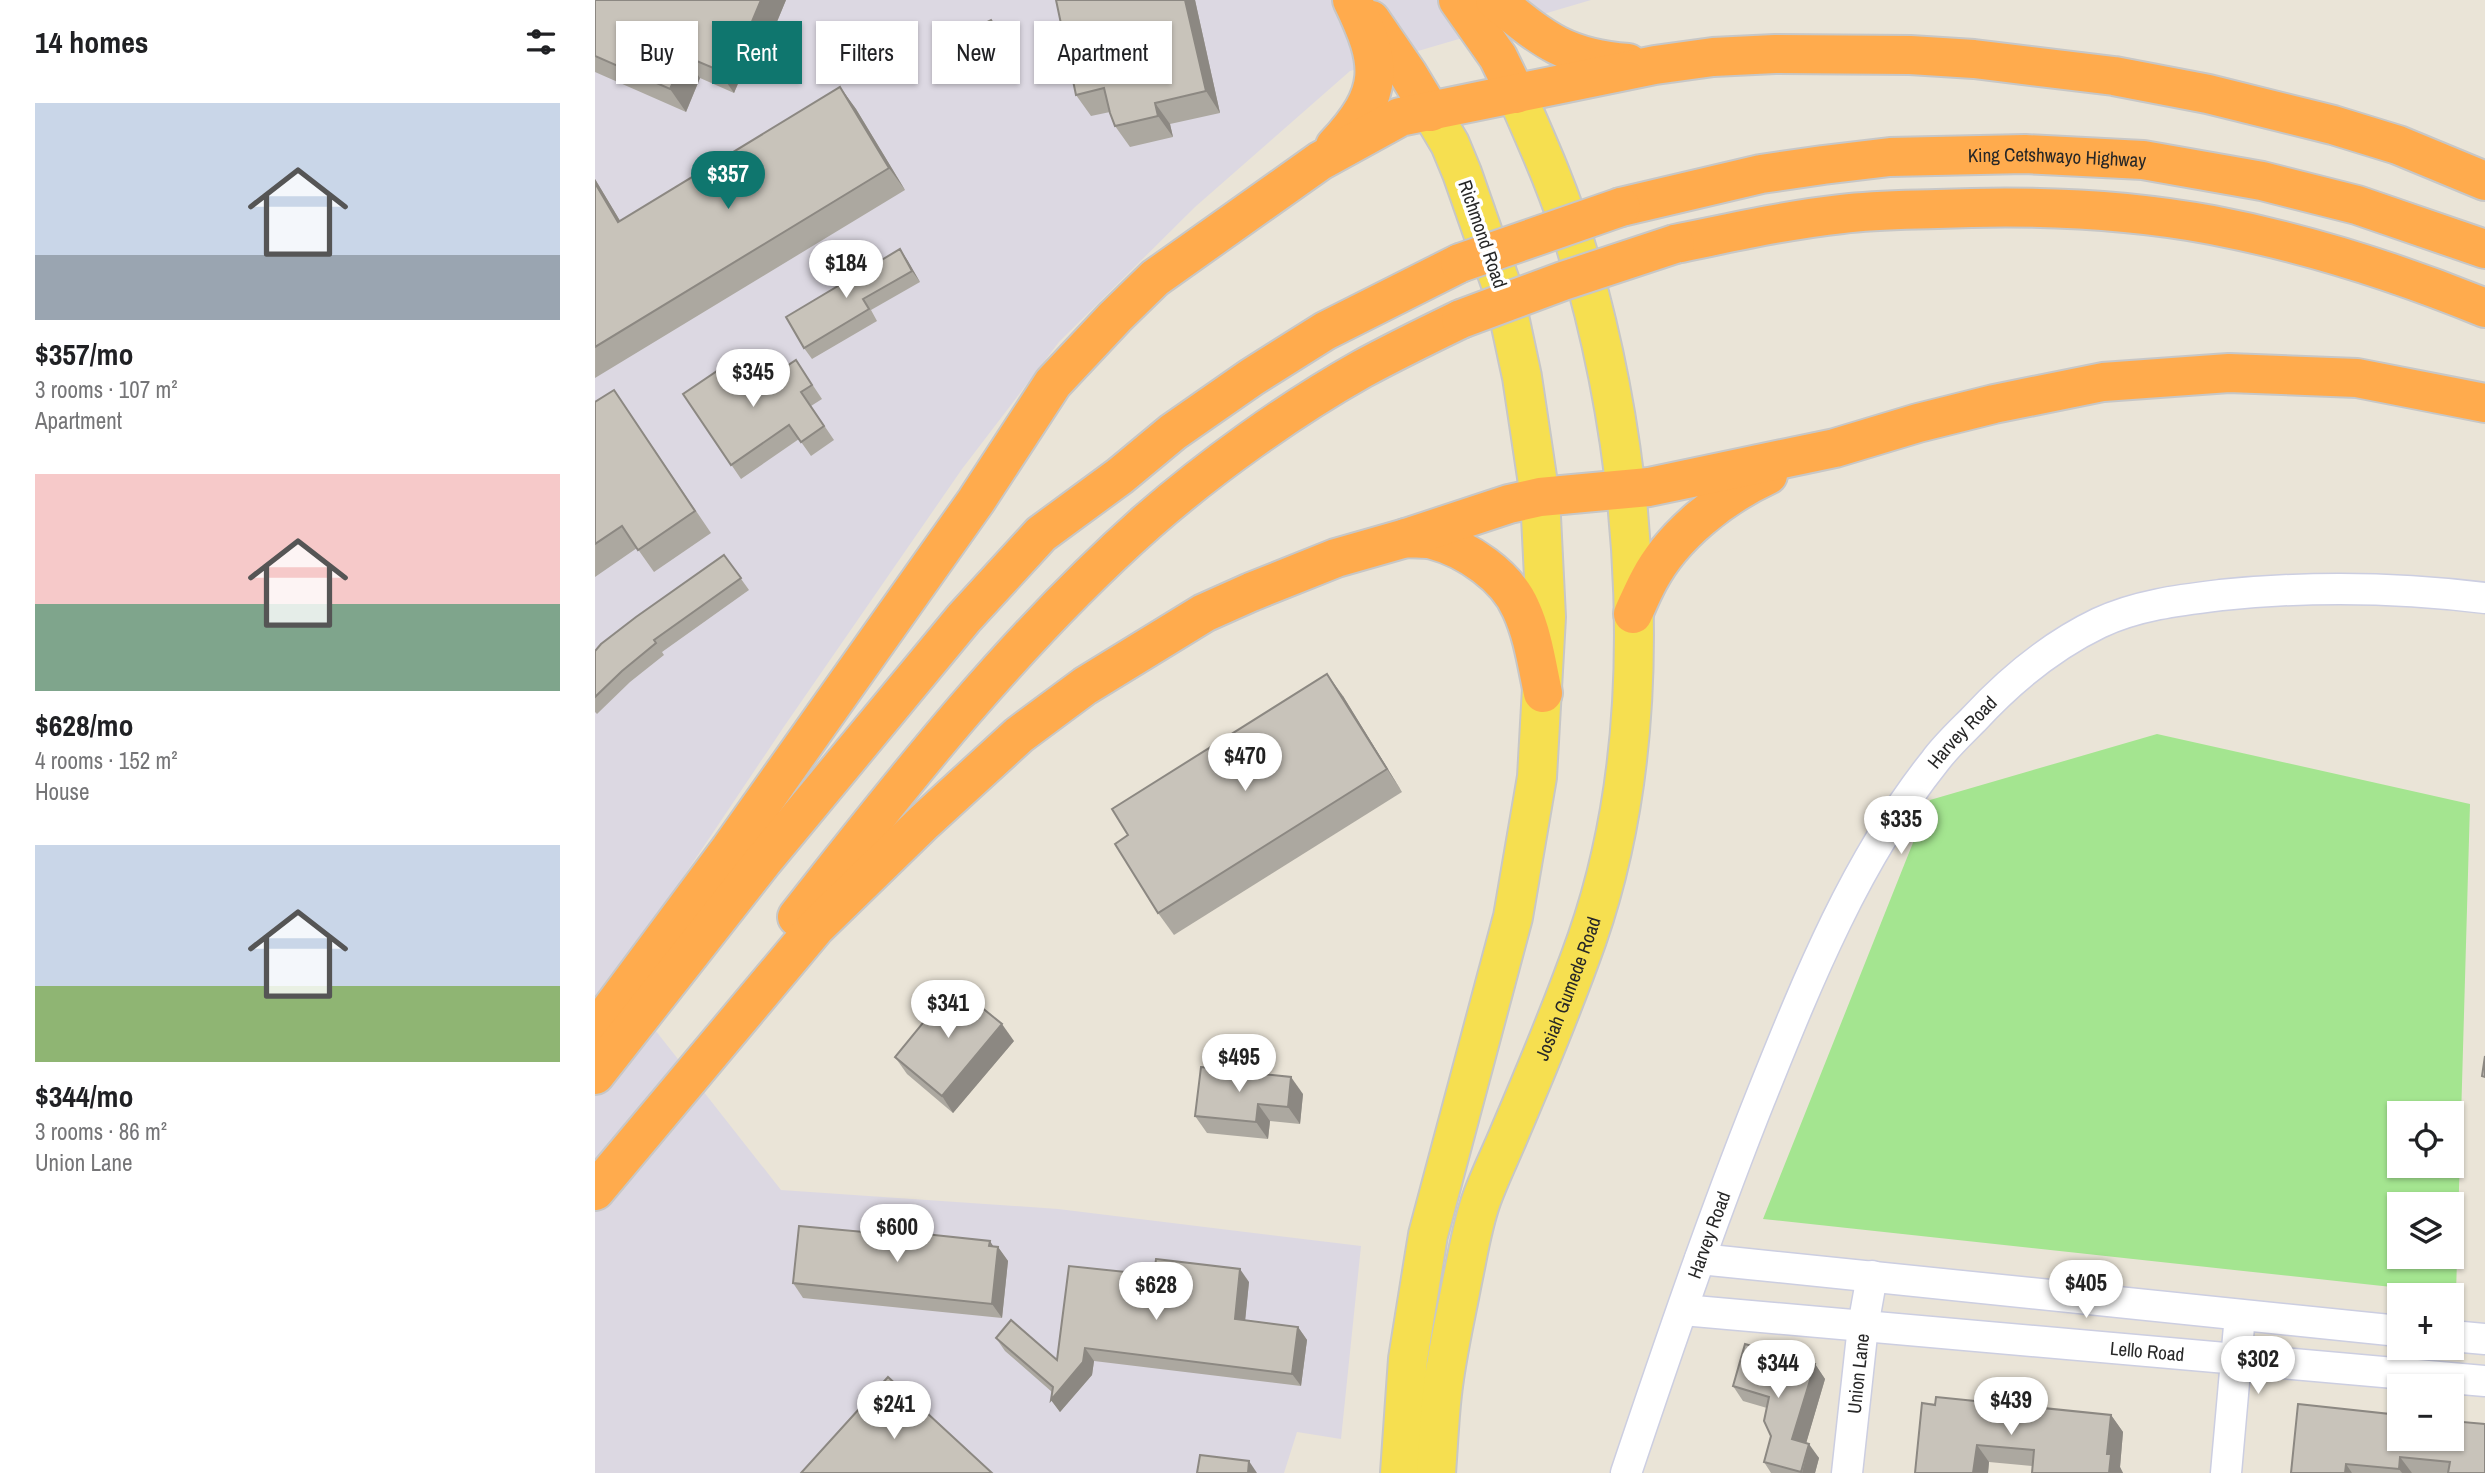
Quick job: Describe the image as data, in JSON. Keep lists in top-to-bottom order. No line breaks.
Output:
{"streets":{"highway":["King Cetshwayo Highway","Richmond Road"],"main road":["Josiah Gumede Road"],"street":["Harvey Road","Lello Road","Union Lane"]},"crossings":[["Harvey Road","Lello Road"],["Lello Road","Union Lane"]],"page":{"heading":"14 homes","chip":["Buy","Rent","Filters","New","Apartment"],"list":[{"name":"$357/mo","note":"3 rooms · 107 m² · Apartment"},{"name":"$628/mo","note":"4 rooms · 152 m² · House"},{"name":"$344/mo","note":"3 rooms · 86 m² · Union Lane"}],"price":["$357","$184","$345","$470","$335","$341","$495","$600","$405","$628","$302","$344","$439","$241"],"map_buttons":["+","−"]}}
